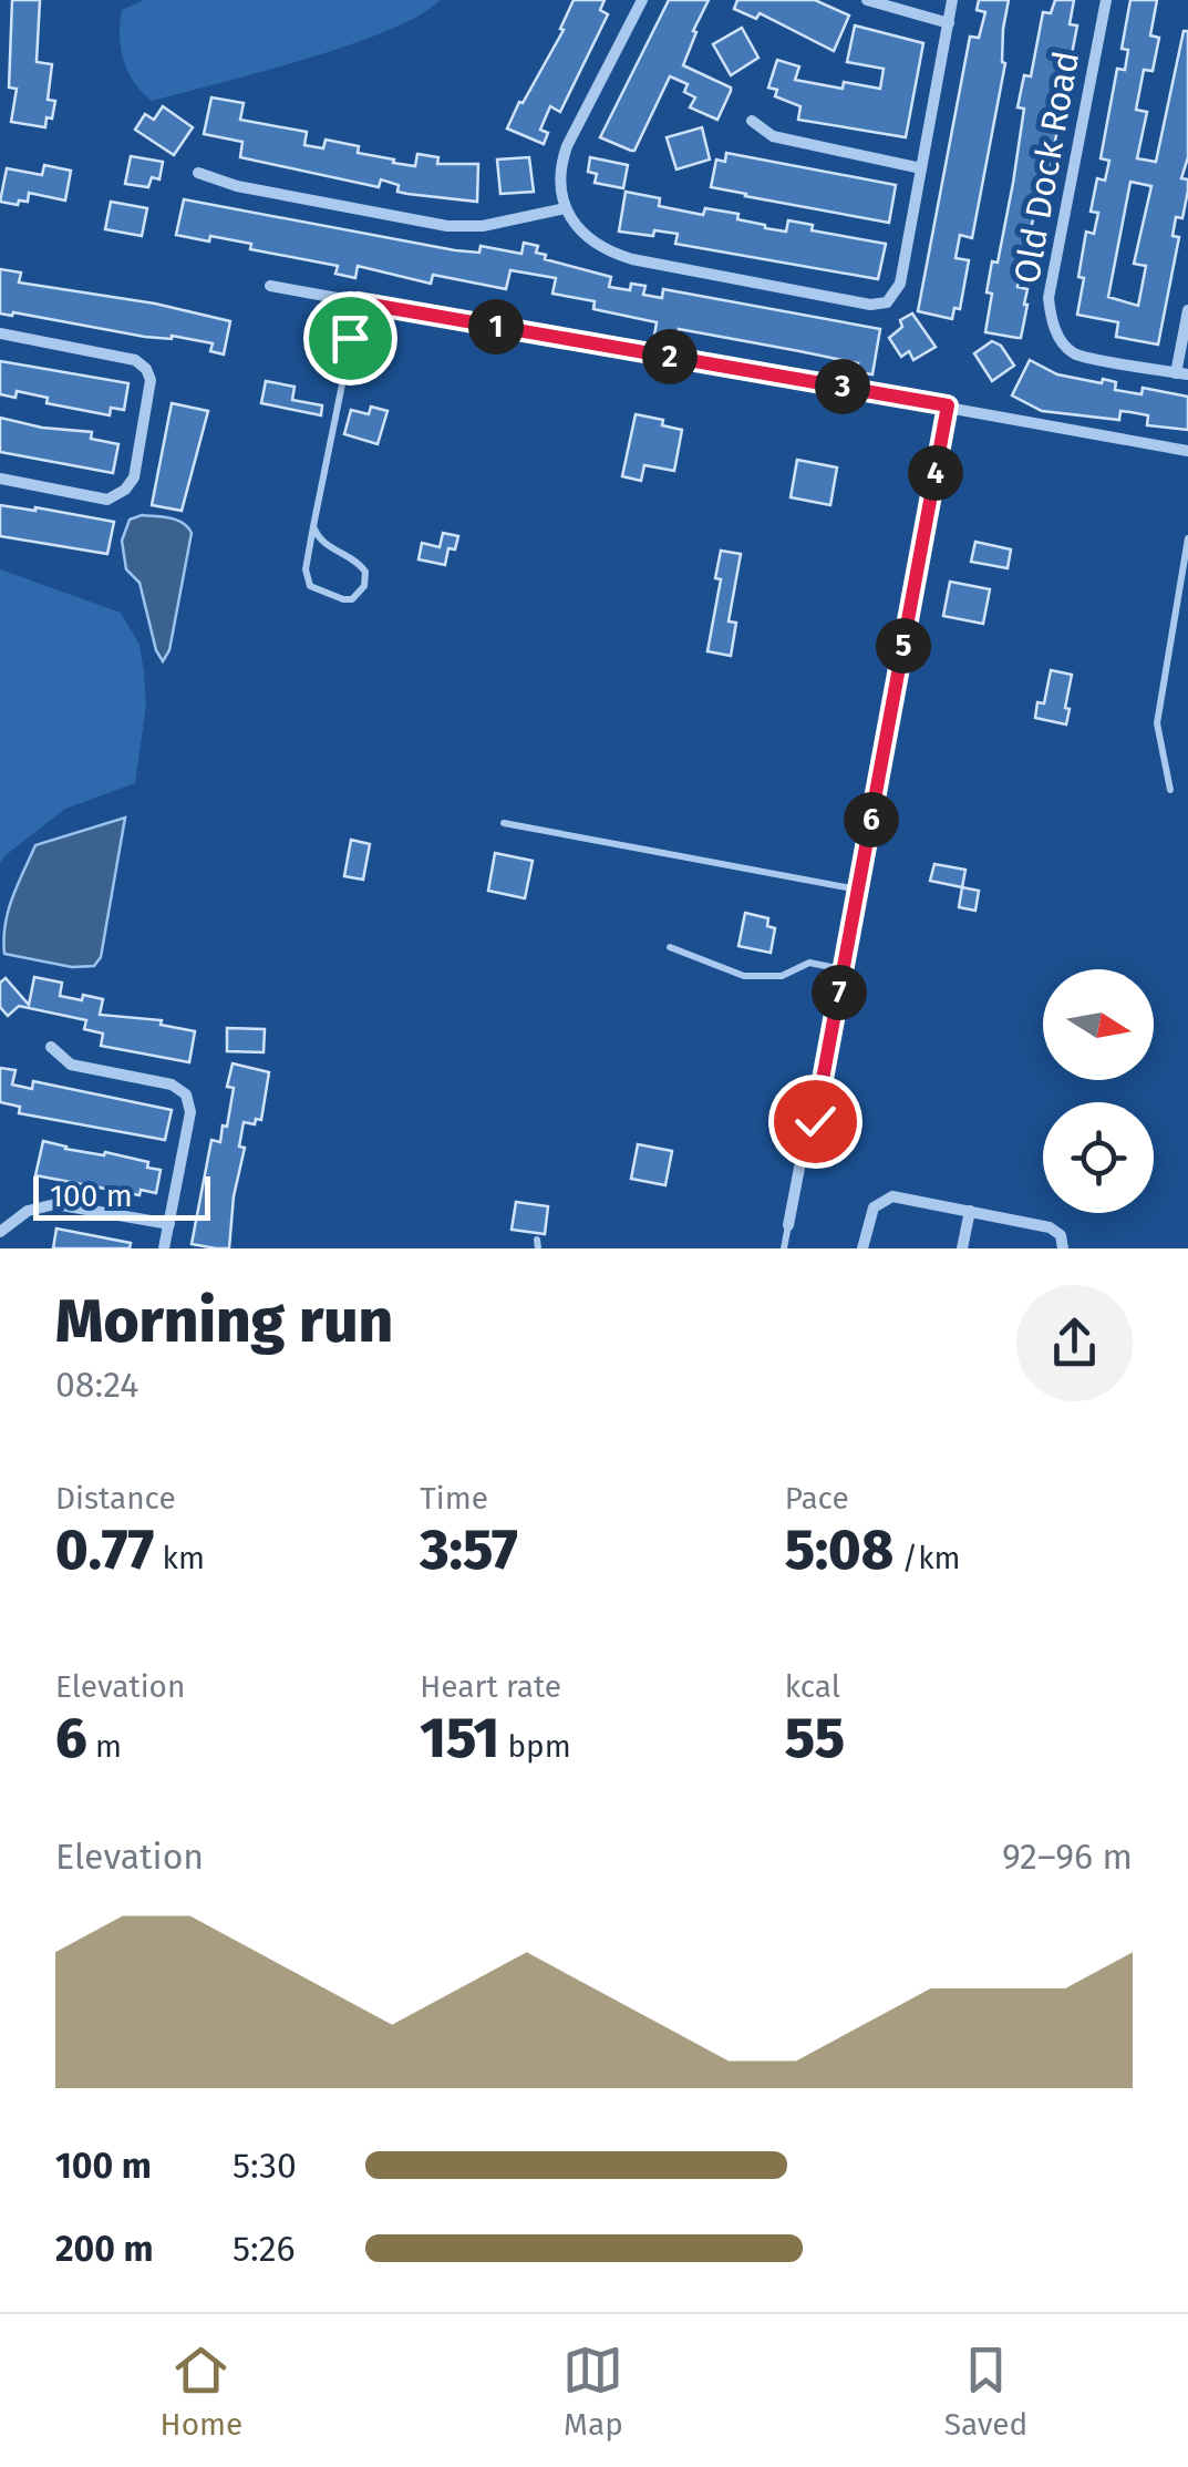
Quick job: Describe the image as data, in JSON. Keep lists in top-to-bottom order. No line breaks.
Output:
{"streets":{"street":["Old Dock Road"]},"scale_bar":"100 m","north":"right","page":{"pins":["1","2","3","4","5","6","7"],"scale":"100 m","heading":["Morning run","08:24"],"stats":[["Distance","0.77 km"],["Time","3:57"],["Pace","5:08 /km"],["Elevation","6 m"],["Heart rate","151 bpm"],["kcal","55"]],"chart":["Elevation","92–96 m"],"list":[{"name":"100 m","note":"5:30"},{"name":"200 m","note":"5:26"}],"tabs":["Home","Map","Saved"]}}
